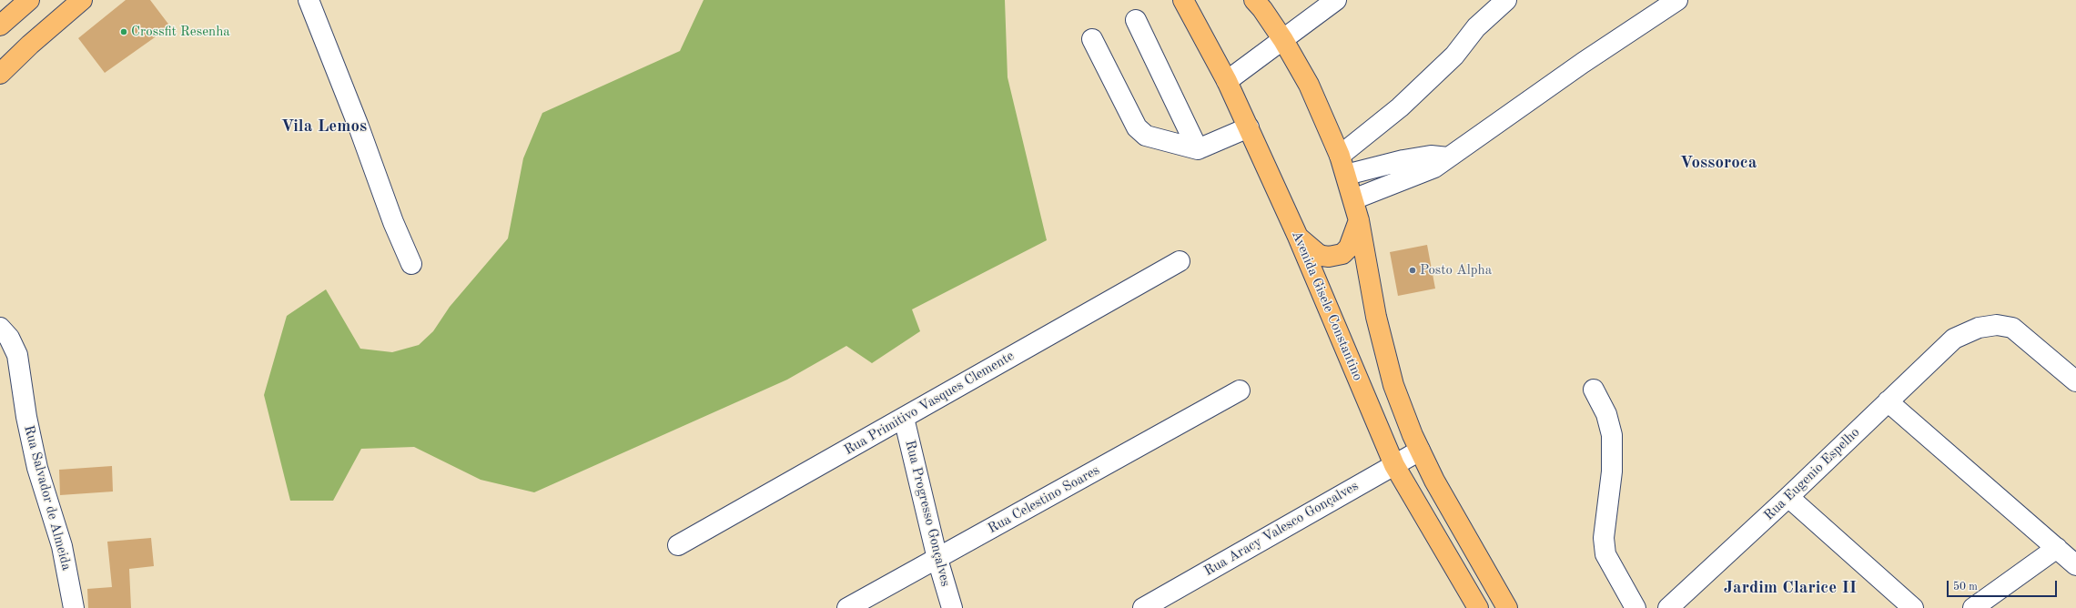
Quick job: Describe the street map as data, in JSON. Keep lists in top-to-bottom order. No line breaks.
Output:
{"streets":{"main road":["Avenida Gisele Constantino"],"street":["Rua Primitivo Vasques Clemente","Rua Eugenio Espelho","Rua Salvador de Almeida","Rua Celestino Soares","Rua Progresso Gonçalves","Rua Aracy Valesco Gonçalves"]},"crossings":[["Avenida Gisele Constantino","Rua Aracy Valesco Gonçalves"],["Rua Primitivo Vasques Clemente","Rua Progresso Gonçalves"],["Rua Celestino Soares","Rua Progresso Gonçalves"]],"districts":["Vila Lemos","Vossoroca","Jardim Clarice II"],"places":["Crossfit Resenha","Posto Alpha"],"scale_bar":"50 m"}
